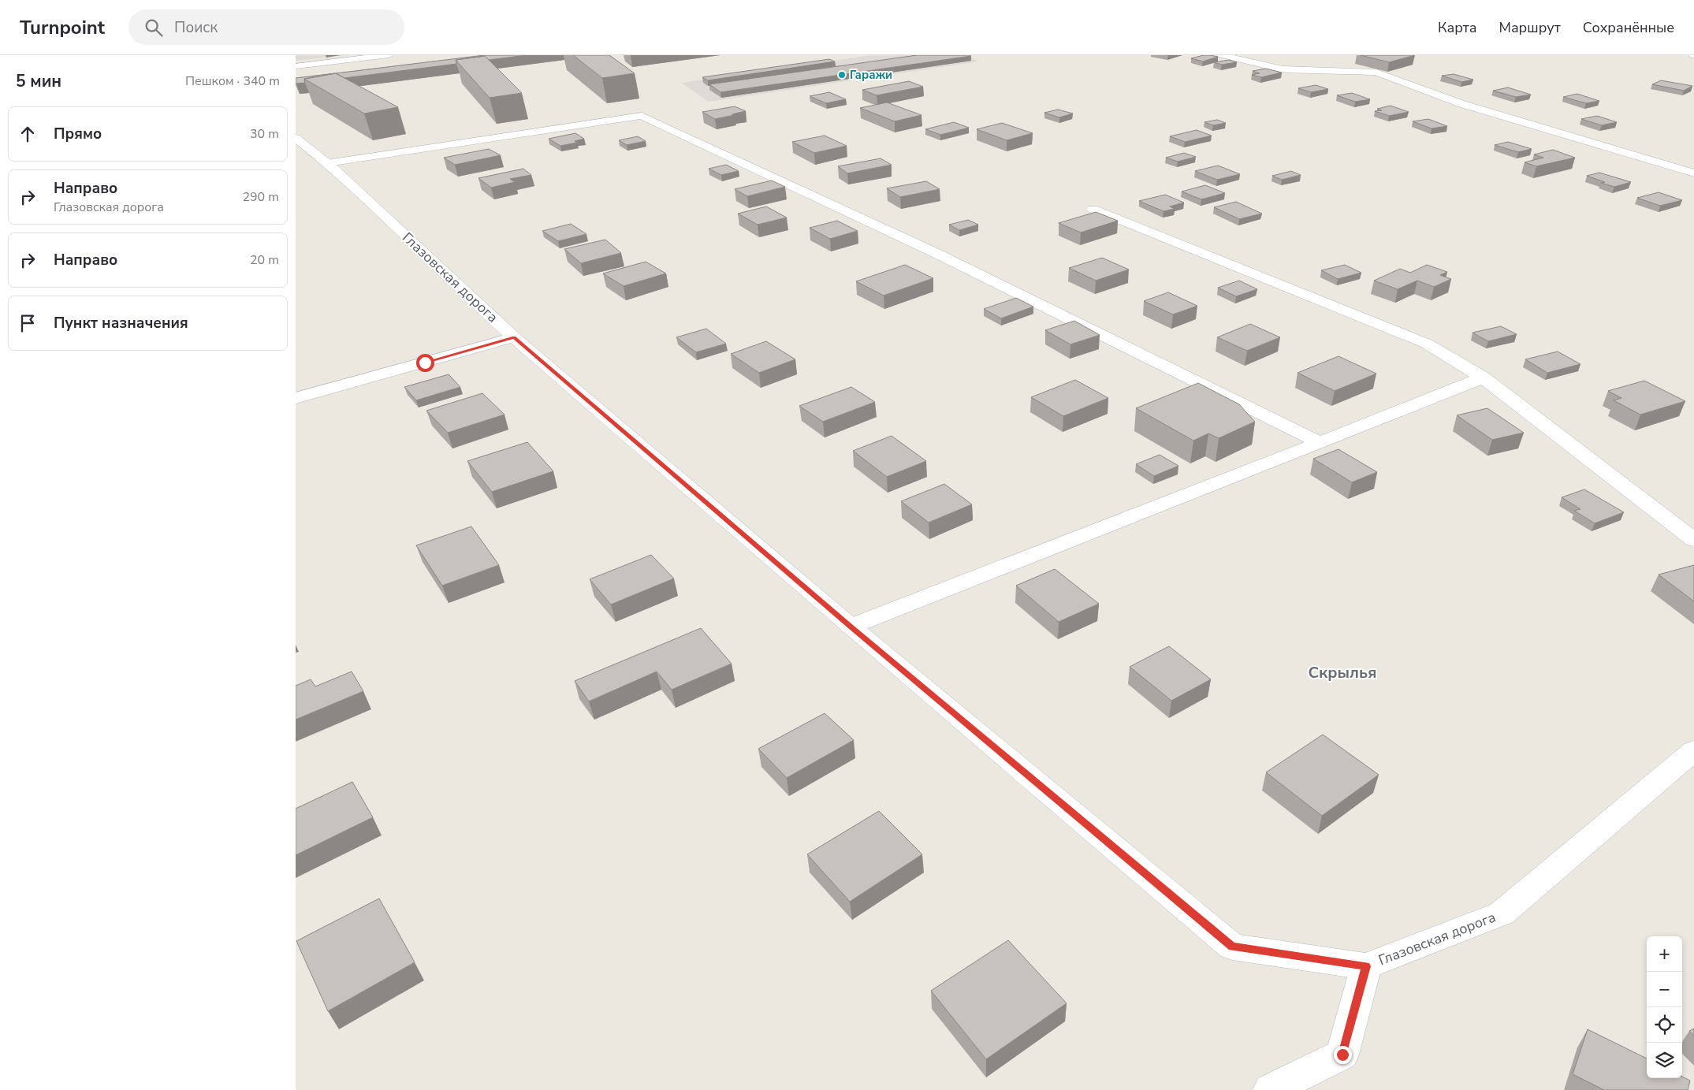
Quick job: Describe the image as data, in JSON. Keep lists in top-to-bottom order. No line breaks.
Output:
{"streets":{"street":["Глазовская дорога"]},"districts":["Скрылья"],"places":["Гаражи"],"page":{"header":"Turnpoint","search":"Поиск","nav":["Карта","Маршрут","Сохранённые"],"heading":["5 мин","Пешком · 340 m"],"list":[["Прямо","30 m"],["Направо","Глазовская дорога","290 m"],["Направо","20 m"],"Пункт назначения"],"map_buttons":["+","−"]}}
